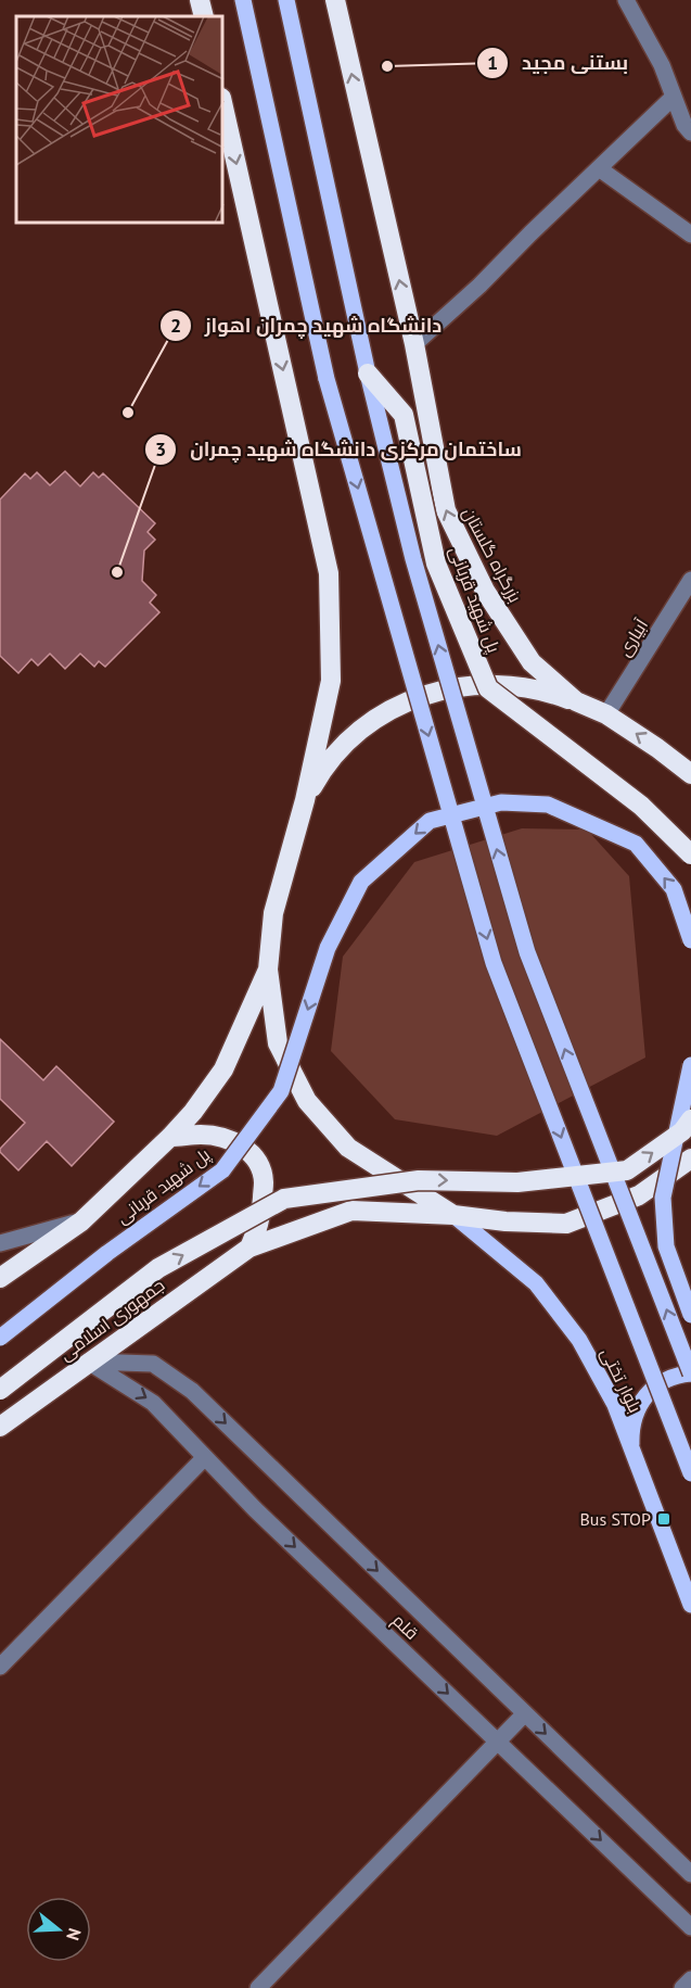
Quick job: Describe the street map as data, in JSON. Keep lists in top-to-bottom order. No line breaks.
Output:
{"streets":{"highway":["بزرگراه گلستان","پل شهید قربانی","جمهوری اسلامی"],"main road":["بلوار تختی"],"street":["آبیاری","قلم"]},"crossings":[["بزرگراه گلستان","آبیاری"],["جمهوری اسلامی","بلوار تختی"],["جمهوری اسلامی","قلم"]],"places":{"other":["بستنی مجید","دانشگاه شهید چمران اهواز","ساختمان مرکزی دانشگاه شهید چمران"],"transit":["Bus STOP"]},"north":"right"}
